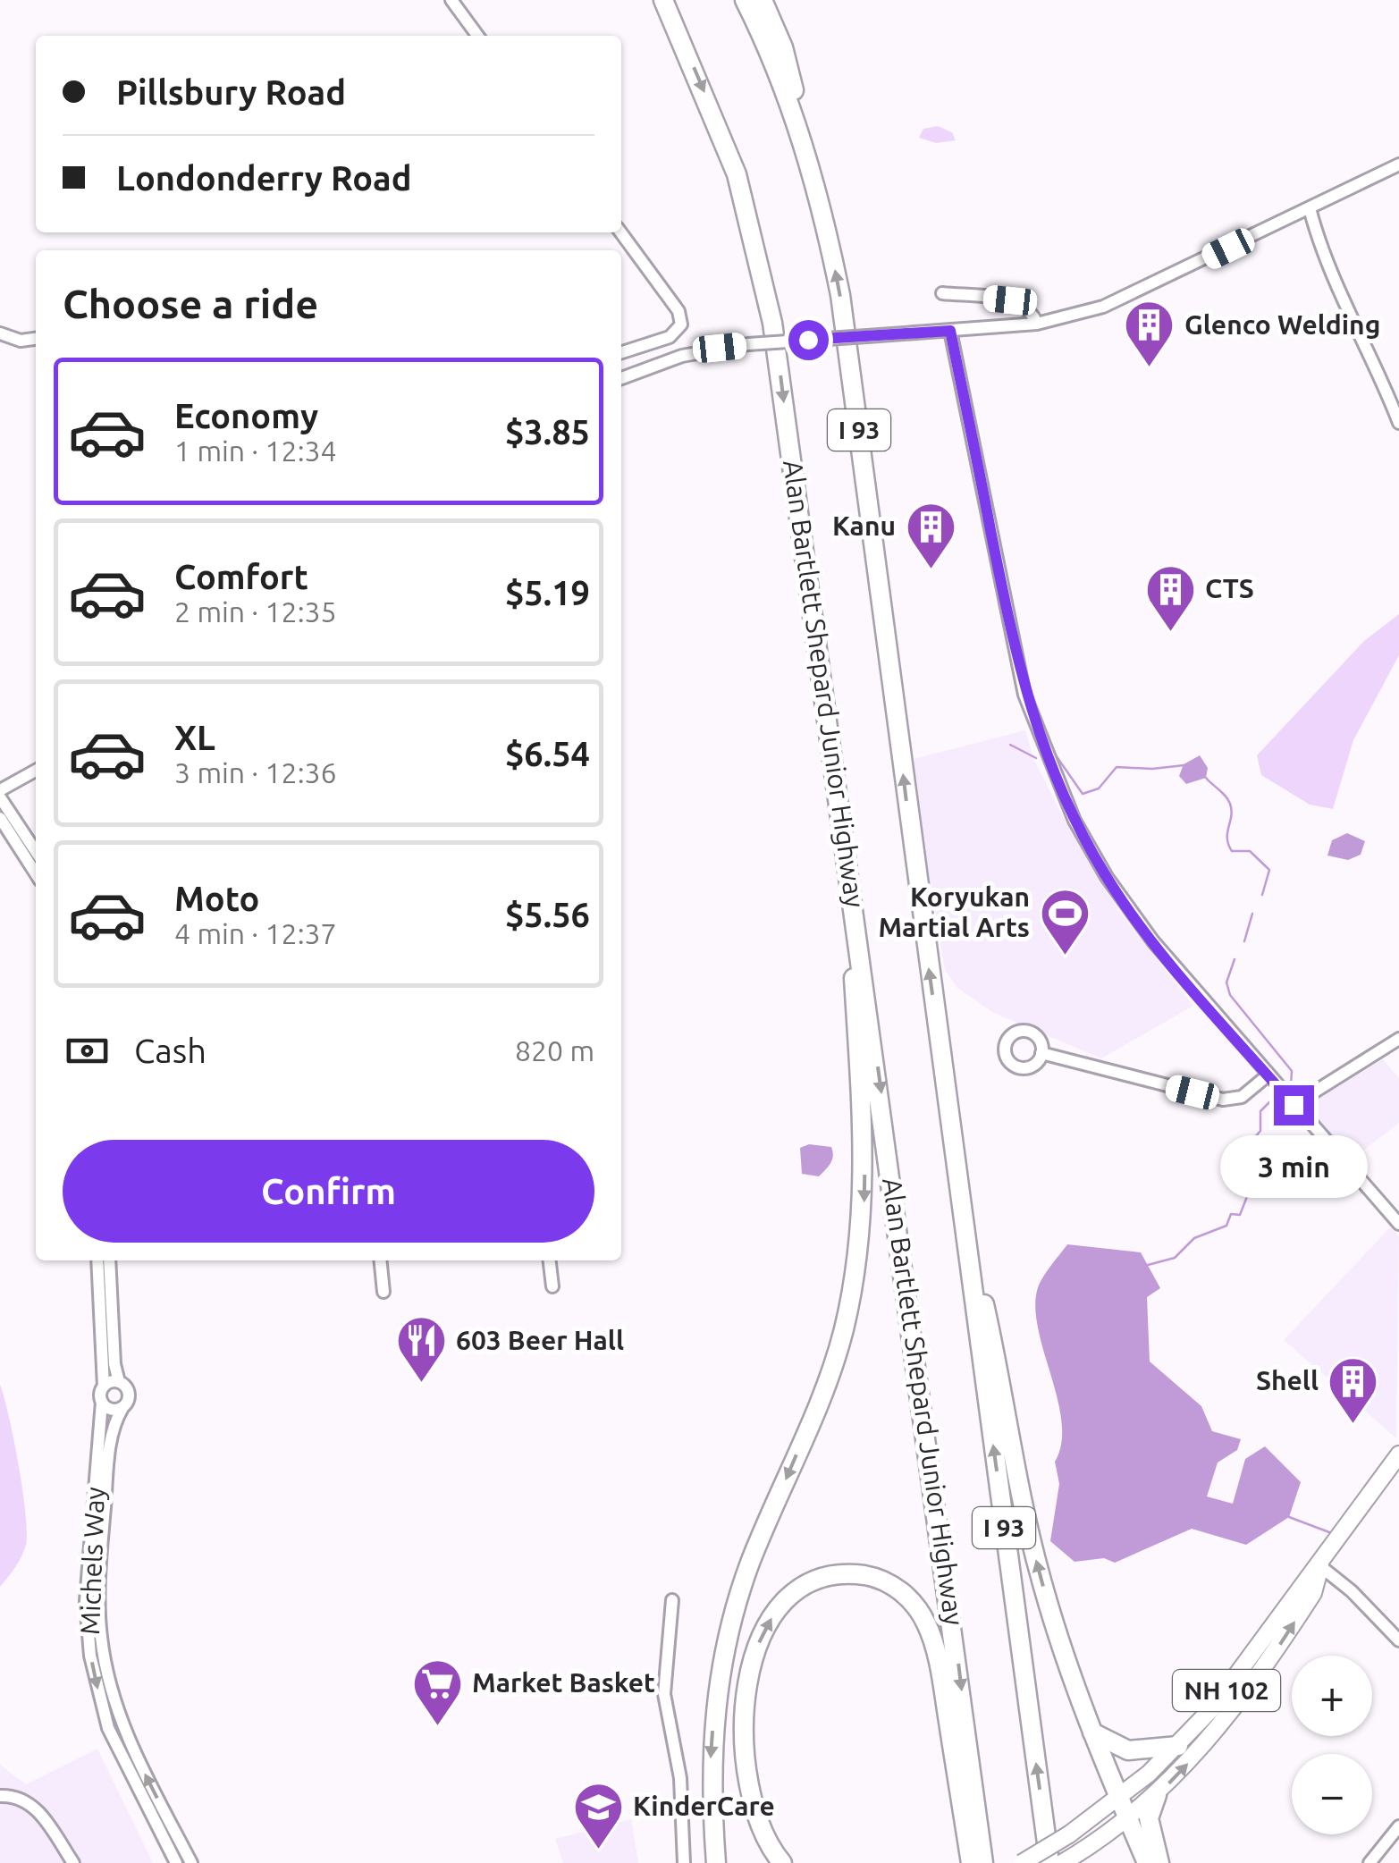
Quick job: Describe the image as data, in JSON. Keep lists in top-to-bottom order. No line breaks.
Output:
{"streets":{"highway":["I 93","Alan Bartlett Shepard Junior Highway"],"main road":["NH 102"],"street":["Michels Way"]},"places":{"building":["Glenco Welding","Kanu","CTS","Shell"],"sports":["Koryukan Martial Arts"],"restaurant":["603 Beer Hall"],"supermarket":["Market Basket"],"school or university":["KinderCare"]},"page":{"banner":["Pillsbury Road","Londonderry Road"],"heading":"Choose a ride","list":[{"name":"Economy","note":"1 min · 12:34","value":"$3.85"},{"name":"Comfort","note":"2 min · 12:35","value":"$5.19"},{"name":"XL","note":"3 min · 12:36","value":"$6.54"},{"name":"Moto","note":"4 min · 12:37","value":"$5.56"}],"pay":["Cash","820 m"],"buttons":"Confirm","bubble":"3 min","map_buttons":["+","−"]}}
